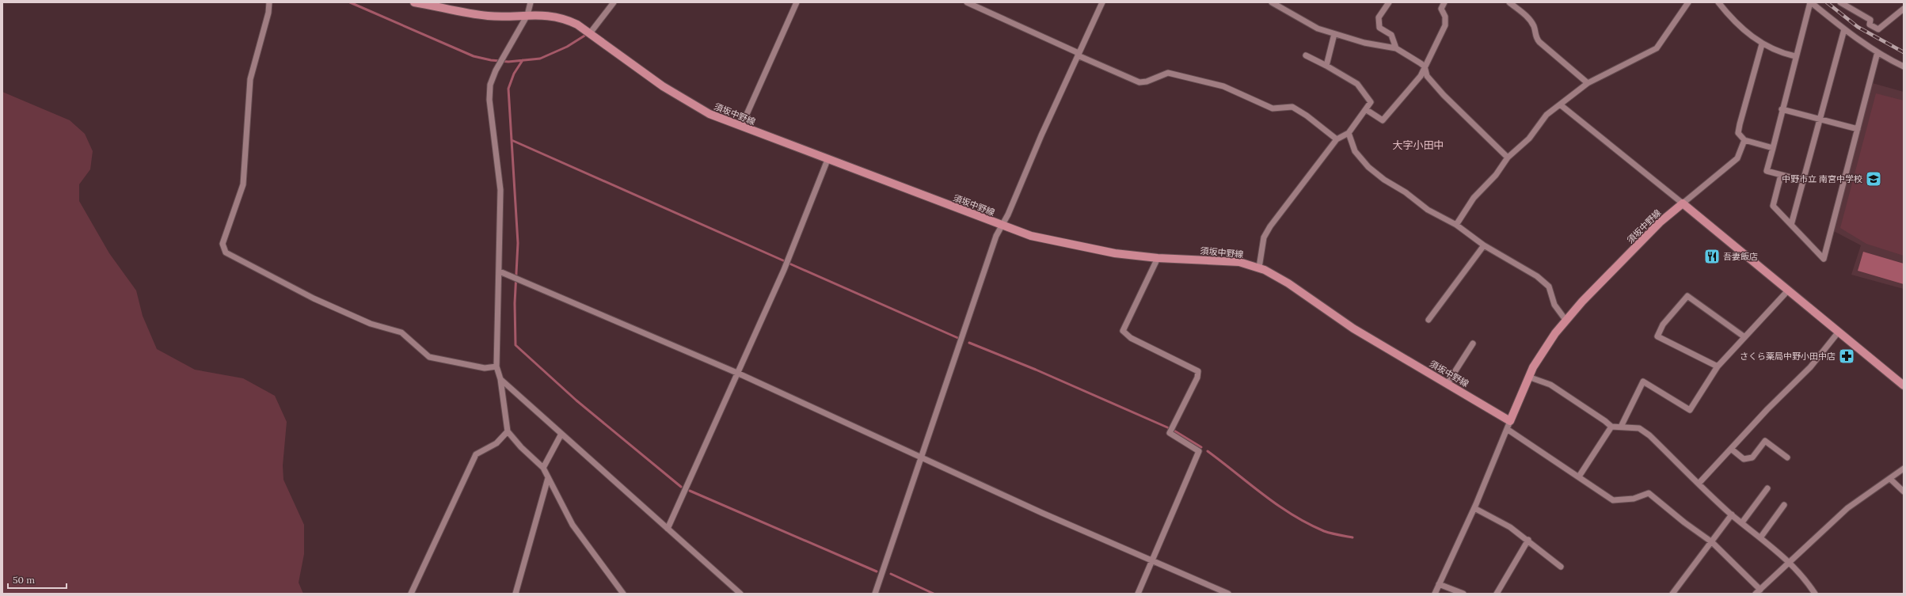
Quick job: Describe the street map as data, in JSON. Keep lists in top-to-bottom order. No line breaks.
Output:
{"streets":{"main road":["須坂中野線"]},"districts":["大字小田中"],"places":{"school or university":["中野市立 南宮中学校"],"restaurant":["吾妻飯店"],"pharmacy":["さくら薬局中野小田中店"]},"scale_bar":"50 m"}
